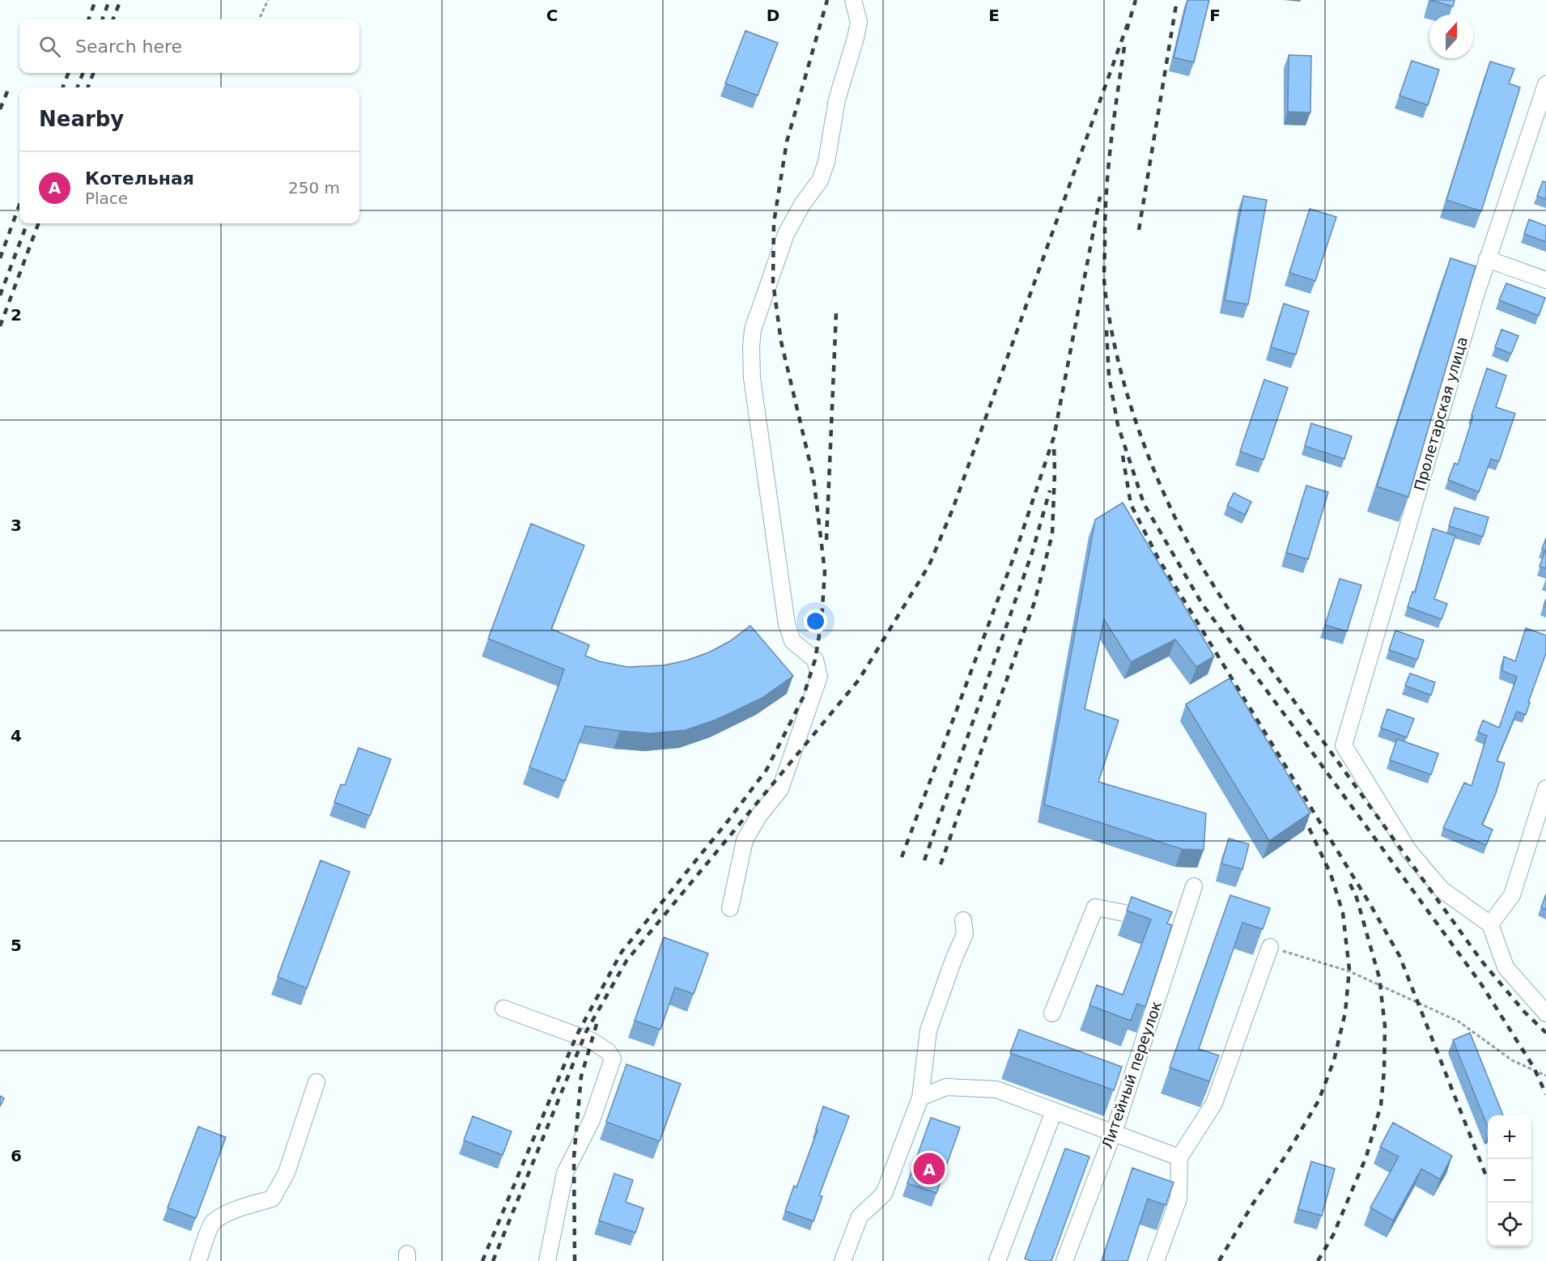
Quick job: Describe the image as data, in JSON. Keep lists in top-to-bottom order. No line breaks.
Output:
{"streets":{"street":["Пролетарская улица","Литейный переулок"]},"north":"top","page":{"search":"Search here","heading":"Nearby","list":[{"mark":"A","name":"Котельная","note":"Place","value":"250 m"}],"map_buttons":["+","−"],"pins":"A"},"grid":{"columns":["C","D","E","F"],"rows":["2","3","4","5","6"]}}
